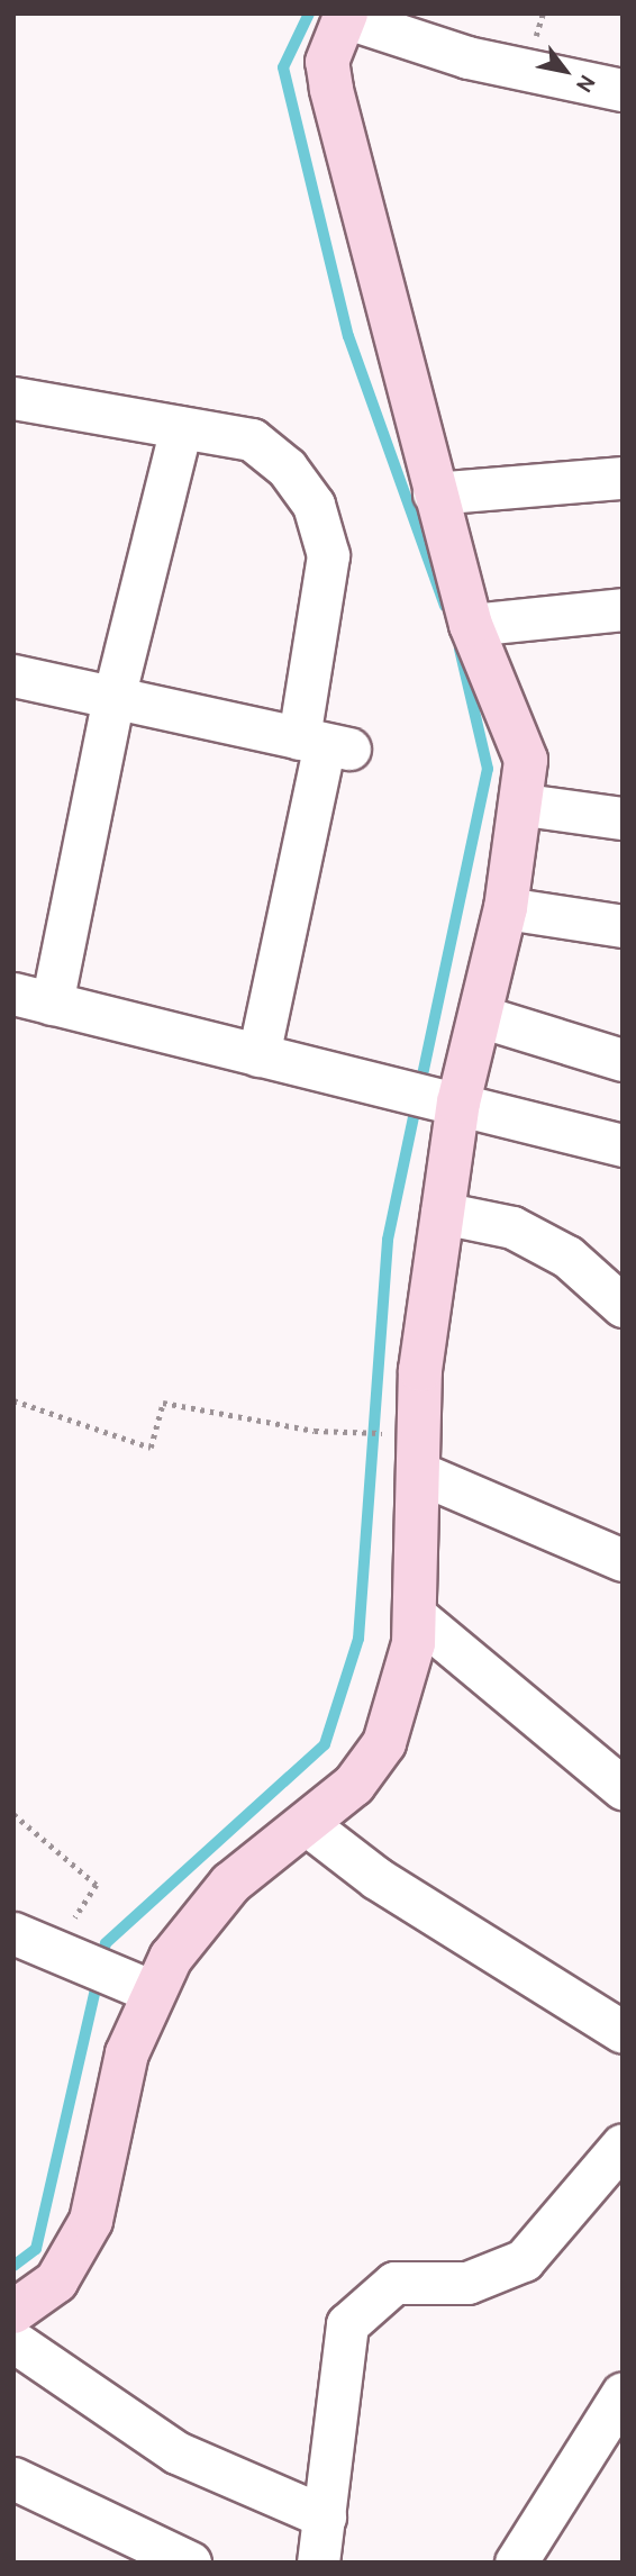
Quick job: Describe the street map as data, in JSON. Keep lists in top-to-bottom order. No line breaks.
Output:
{"north":"bottom right"}
